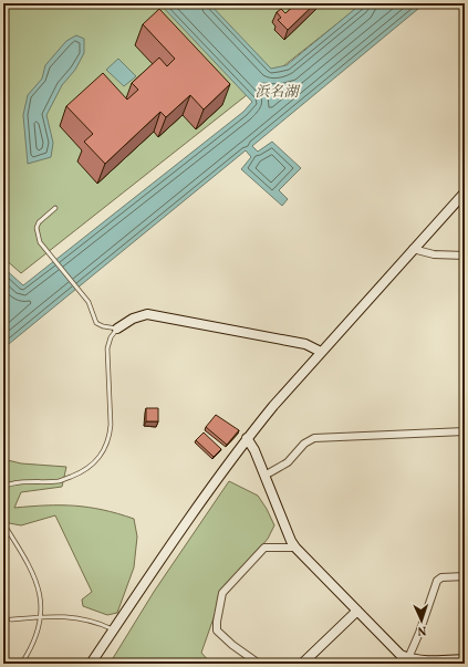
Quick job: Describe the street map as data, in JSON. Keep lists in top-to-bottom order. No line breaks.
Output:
{"water":["浜名湖"],"north":"bottom"}
